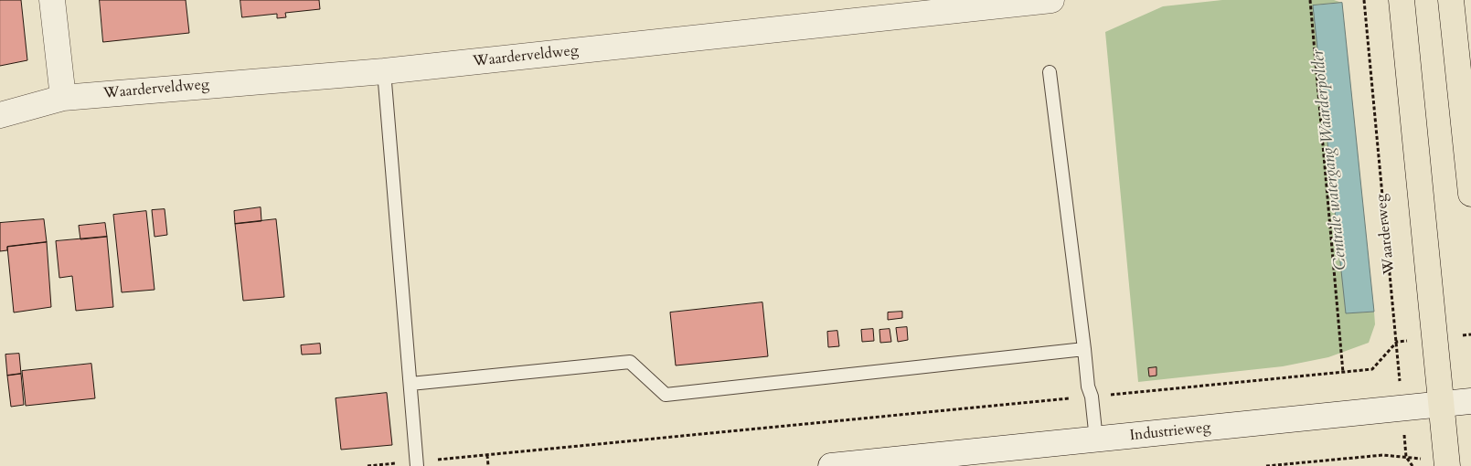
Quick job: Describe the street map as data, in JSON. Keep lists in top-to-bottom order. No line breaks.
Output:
{"streets":{"street":["Waarderveldweg","Industrieweg"],"path":["Waarderweg"]},"crossings":[["Waarderweg","Industrieweg"]],"water":["Centrale watergang Waarderpolder"]}
